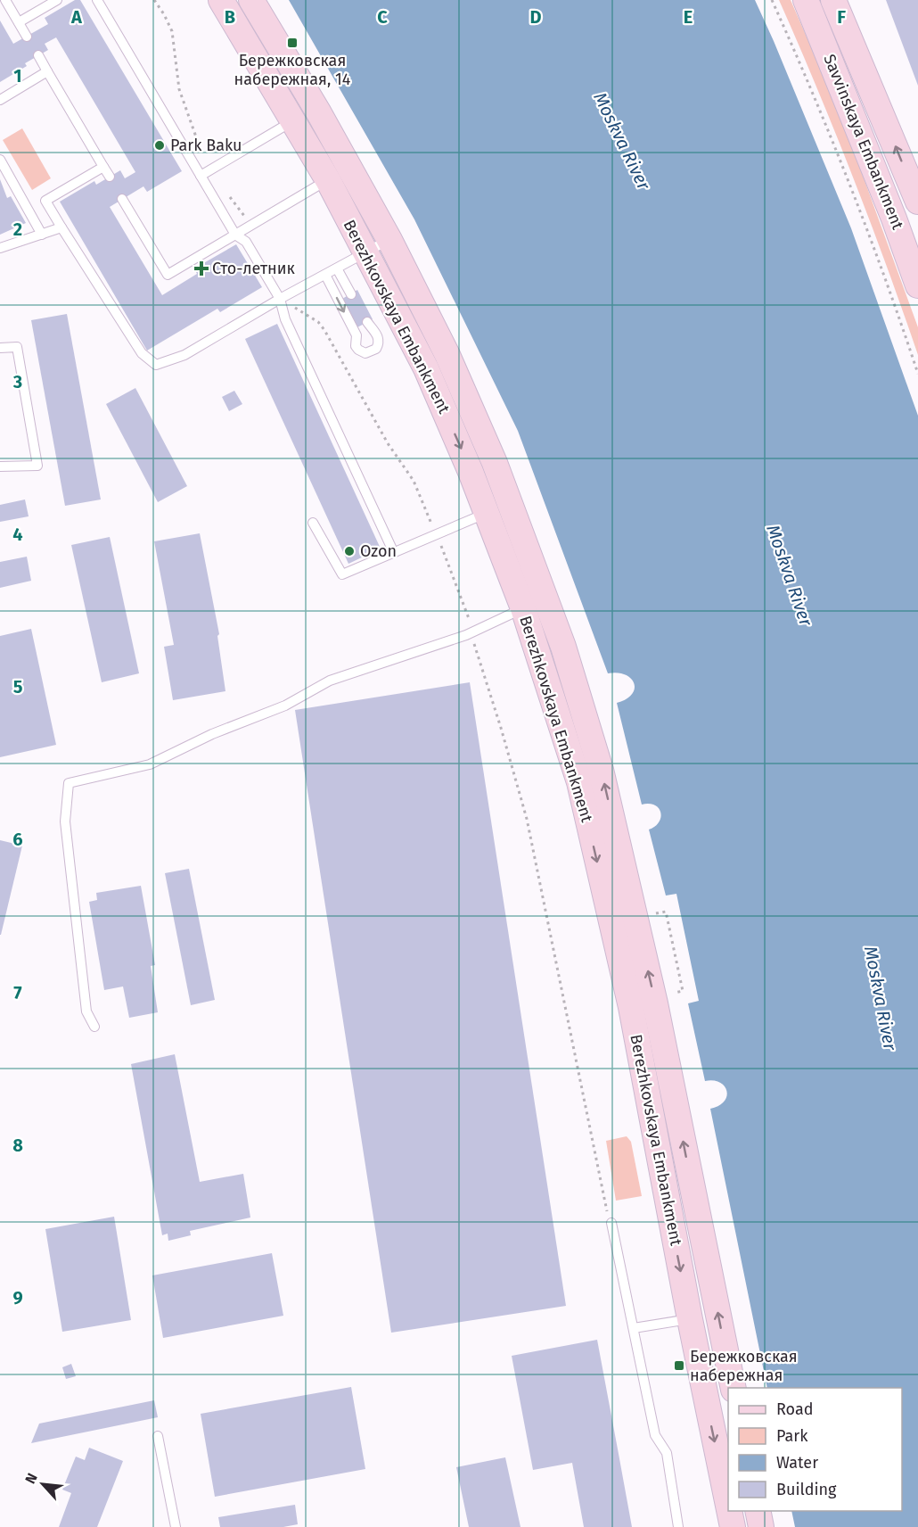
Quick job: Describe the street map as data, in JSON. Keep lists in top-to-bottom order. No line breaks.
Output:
{"streets":{"main road":["Savvinskaya Embankment","Berezhkovskaya Embankment"]},"water":["Moskva River"],"places":{"transit":["Бережковская набережная, 14","Бережковская набережная"],"other":["Park Baku","Ozon"],"health":["Сто-летник"]},"legend":["Road","Park","Water","Building"],"north":"top left","grid":{"columns":["A","B","C","D","E","F"],"rows":["1","2","3","4","5","6","7","8","9"]}}
